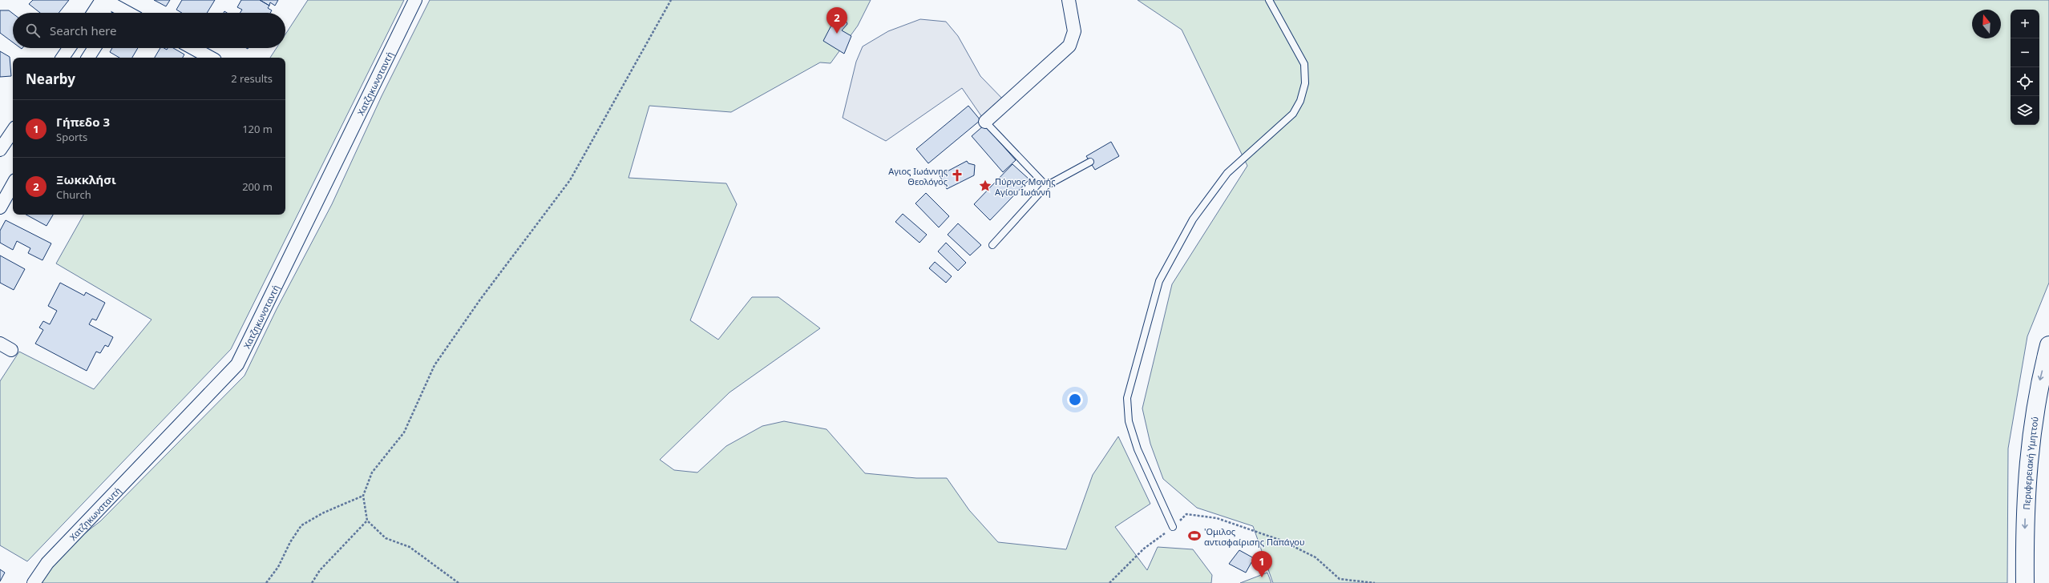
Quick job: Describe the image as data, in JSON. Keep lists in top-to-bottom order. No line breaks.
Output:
{"streets":{"highway":["Περιφερειακή Υμηττού"],"street":["Χατζηκωνσταντή"]},"one_way":["Περιφερειακή Υμηττού"],"places":{"church":["Αγιος Ιωάννης Θεολόγος"],"place":["Πύργος Μονής Αγίου Ιωάννη"],"sports":["'Ομιλος αντισφαίρισης Παπάγου"]},"north":"top","page":{"pins":["2","1"],"map_buttons":["+","−"],"search":"Search here","heading":["Nearby","2 results"],"list":[{"mark":"1","name":"Γήπεδο 3","note":"Sports","value":"120 m"},{"mark":"2","name":"Ξωκκλήσι","note":"Church","value":"200 m"}]}}
